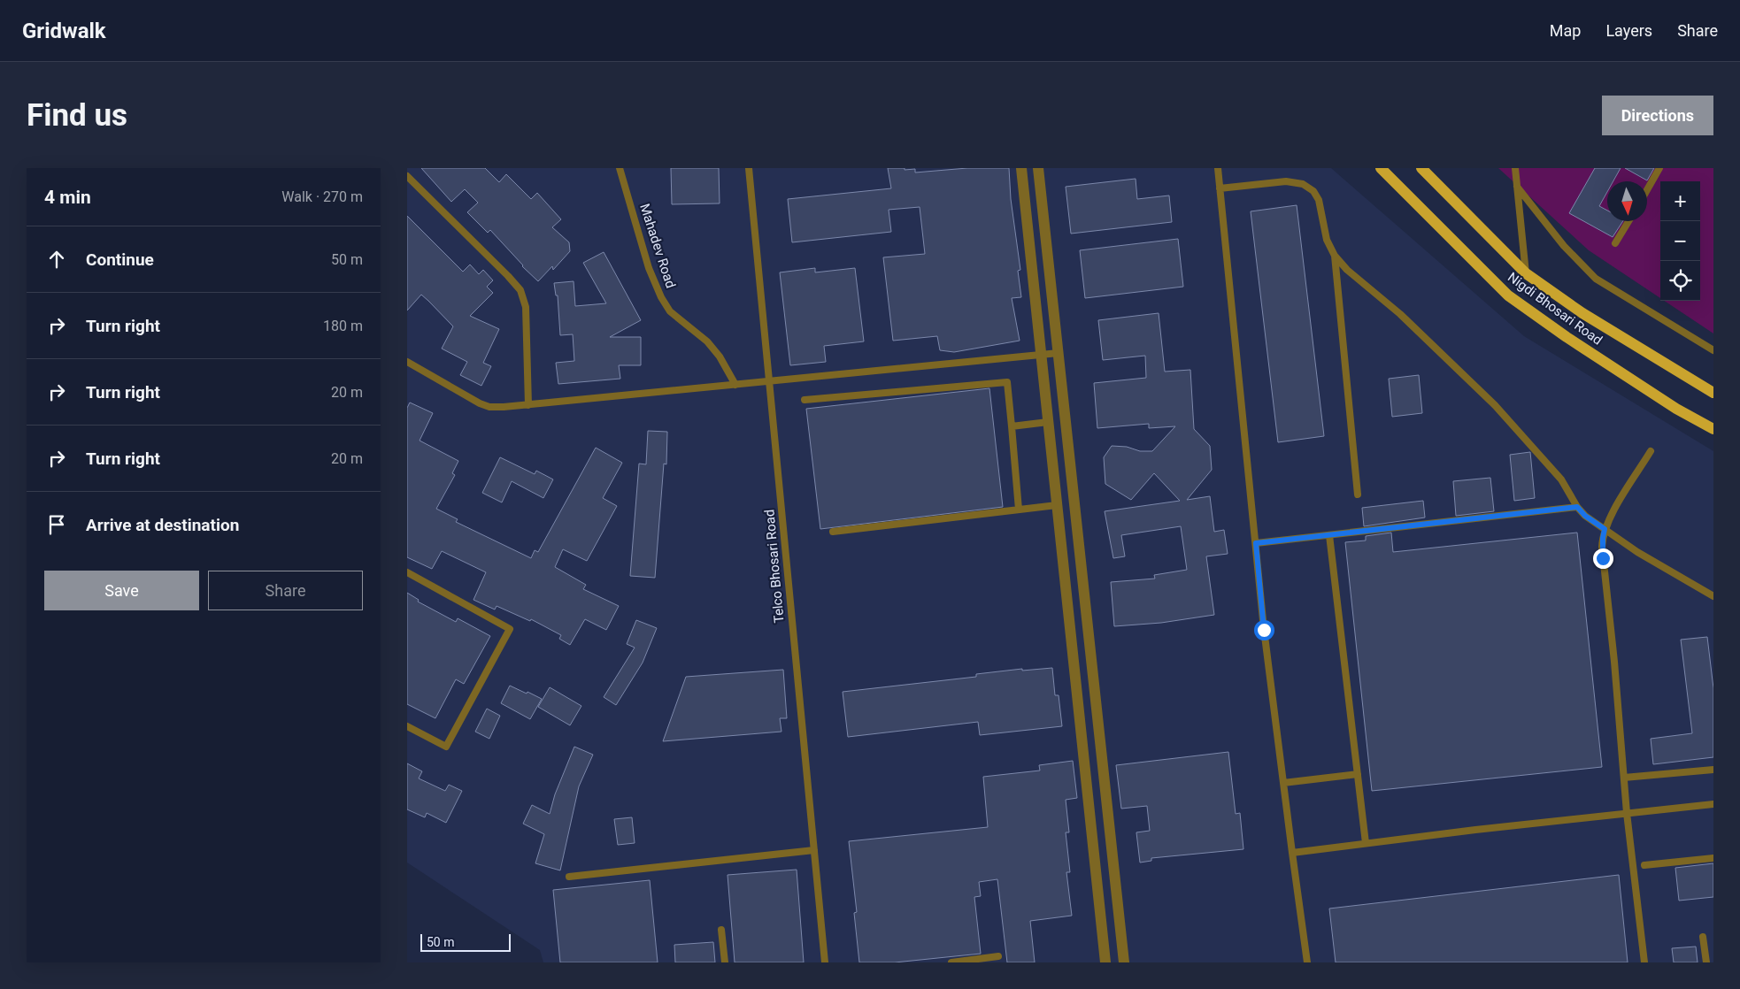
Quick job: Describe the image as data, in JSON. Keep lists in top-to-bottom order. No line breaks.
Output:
{"streets":{"main road":["Nigdi Bhosari Road"],"lane":["Mahadev Road","Telco Bhosari Road"]},"scale_bar":"50 m","north":"bottom","page":{"header":"Gridwalk","nav":["Map","Layers","Share"],"buttons":["Directions",["Save","Share"]],"title":"Find us","heading":["4 min","Walk · 270 m"],"map_buttons":["+","−"],"list":[["Continue","50 m"],["Turn right","180 m"],["Turn right","20 m"],["Turn right","20 m"],"Arrive at destination"],"scale":"50 m"}}
